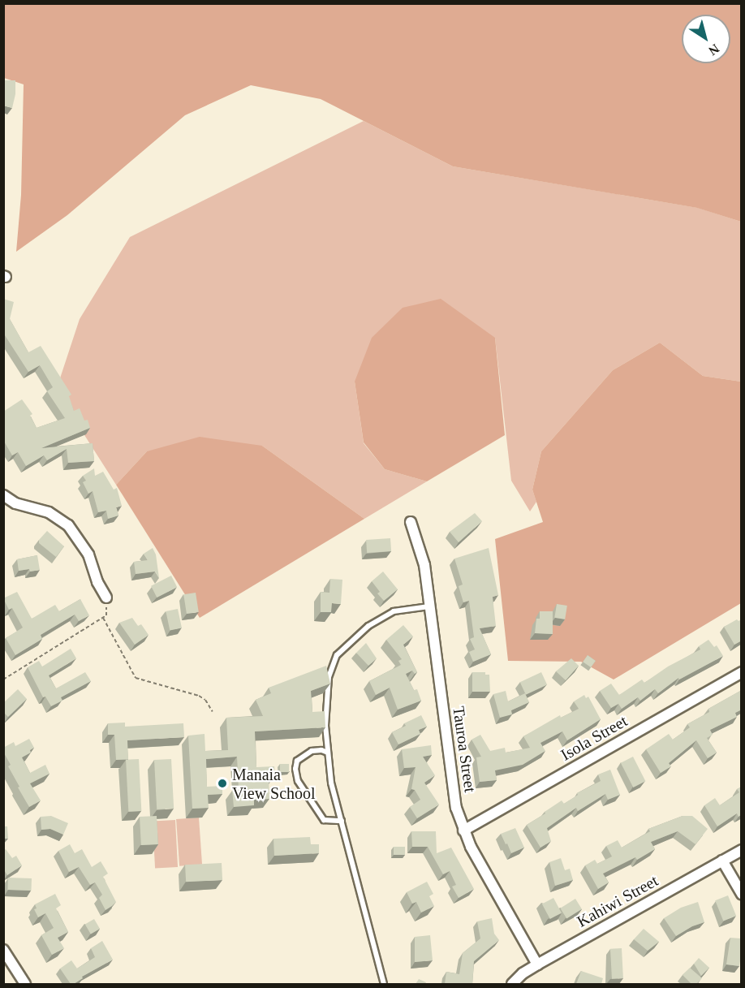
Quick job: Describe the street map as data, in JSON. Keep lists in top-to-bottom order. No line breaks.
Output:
{"streets":{"street":["Isola Street","Tauroa Street","Kahiwi Street"]},"crossings":[["Isola Street","Tauroa Street"],["Tauroa Street","Kahiwi Street"]],"places":["Manaia View School"],"north":"bottom right"}
